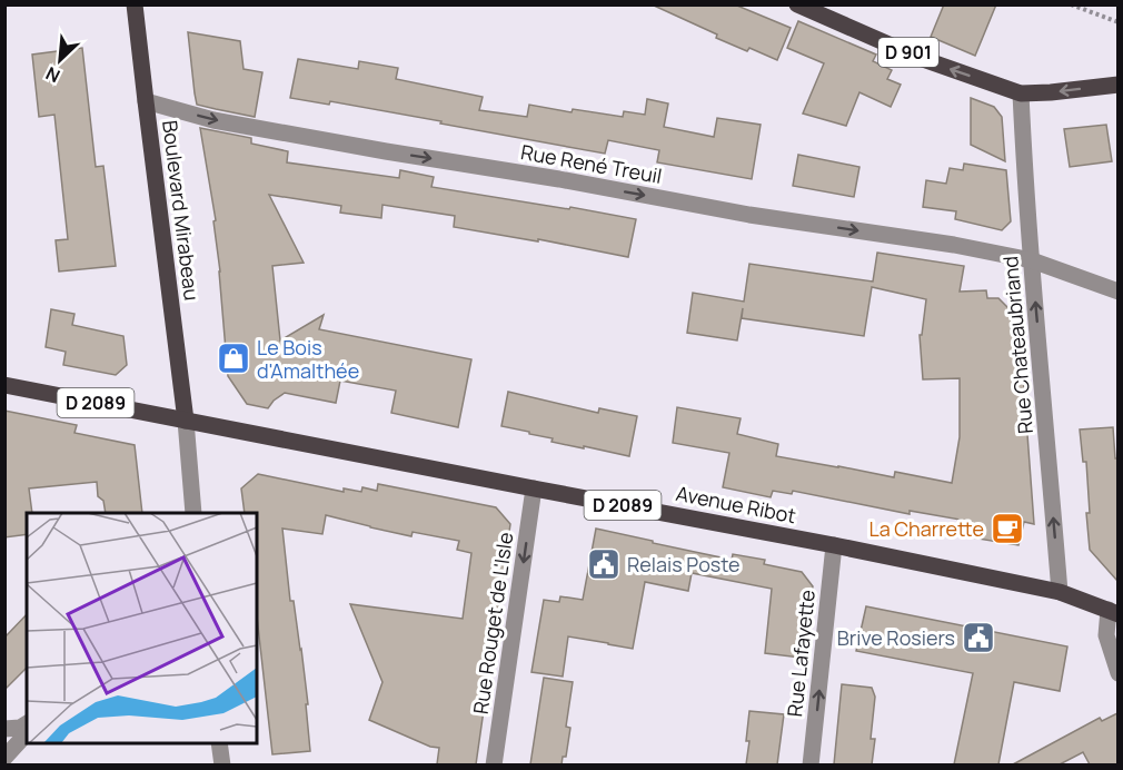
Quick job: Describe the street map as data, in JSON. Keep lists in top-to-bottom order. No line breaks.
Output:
{"streets":{"main road":["D 901","Boulevard Mirabeau","D 2089","Avenue Ribot"],"street":["Rue René Treuil","Rue Chateaubriand","Rue Rouget de L'Isle","Rue Lafayette"]},"crossings":[["D 901","Rue Chateaubriand"],["Rue René Treuil","Boulevard Mirabeau"],["Rue René Treuil","Rue Chateaubriand"],["Boulevard Mirabeau","D 2089"],["Boulevard Mirabeau","Avenue Ribot"],["Rue Chateaubriand","Avenue Ribot"],["D 2089","Avenue Ribot"],["Avenue Ribot","Rue Rouget de L'Isle"],["Avenue Ribot","Rue Lafayette"]],"one_way":["Rue René Treuil","Rue Chateaubriand","Rue Rouget de L'Isle","Rue Lafayette"],"places":{"shop":["Le Bois d'Amalthée"],"cafe":["La Charrette"],"public building":["Relais Poste","Brive Rosiers"]},"north":"bottom left"}
